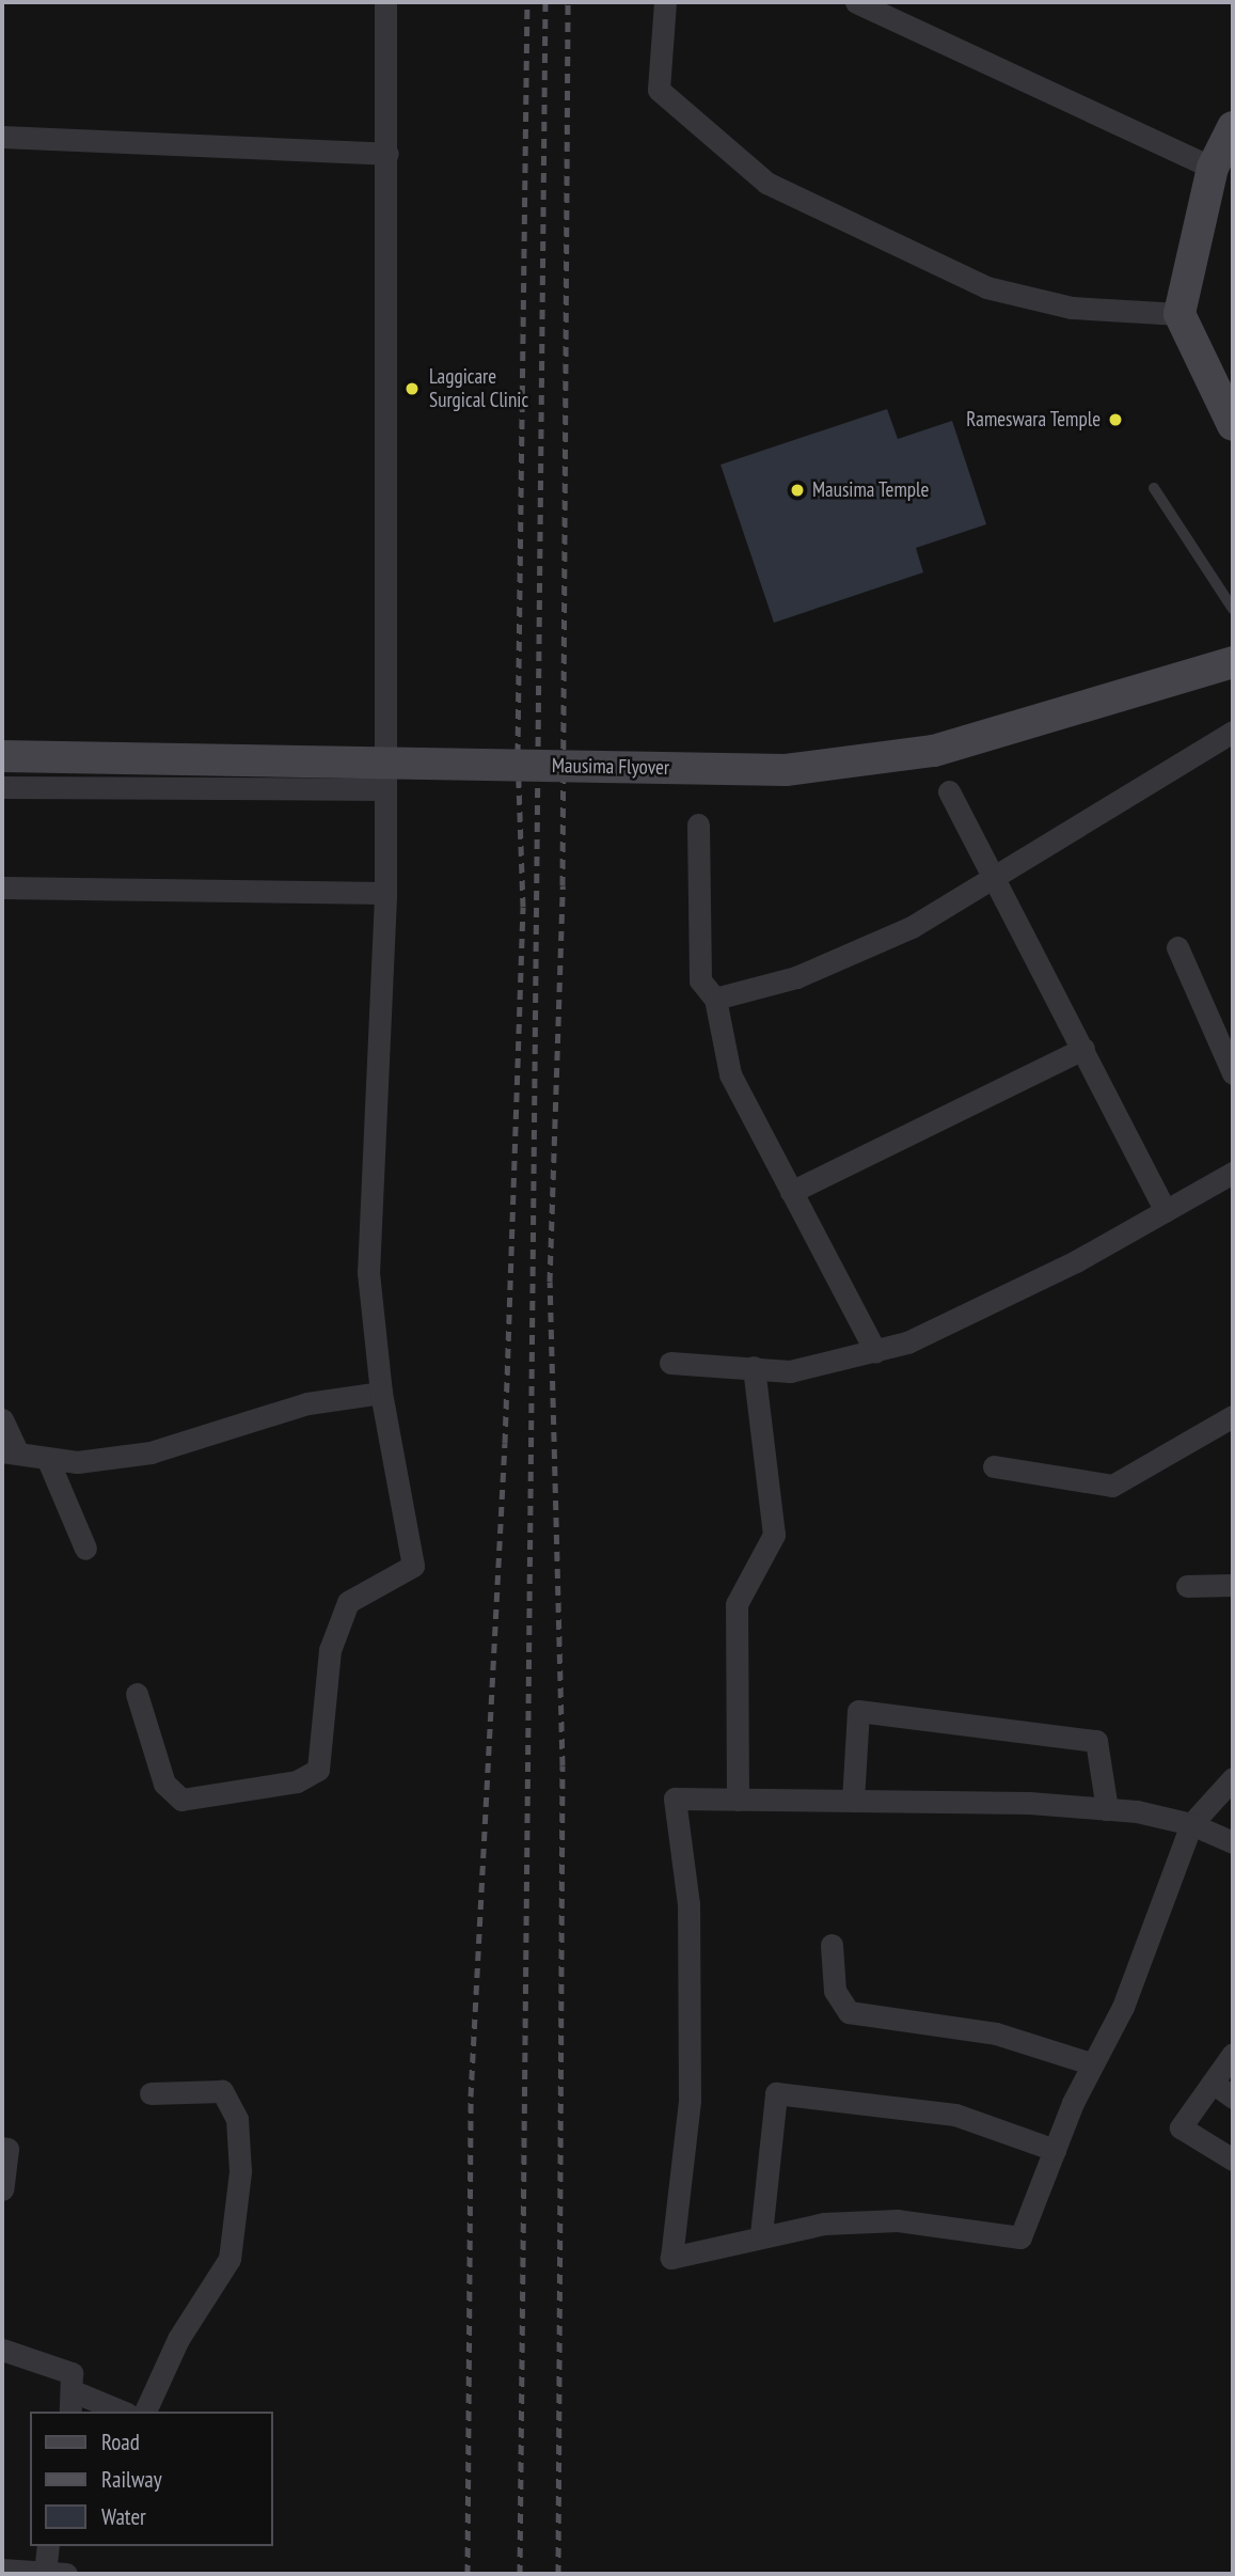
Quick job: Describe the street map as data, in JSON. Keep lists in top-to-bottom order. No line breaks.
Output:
{"streets":{"main road":["Mausima Flyover"]},"places":["Laggicare Surgical Clinic","Rameswara Temple","Mausima Temple"],"legend":["Road","Railway","Water"]}
